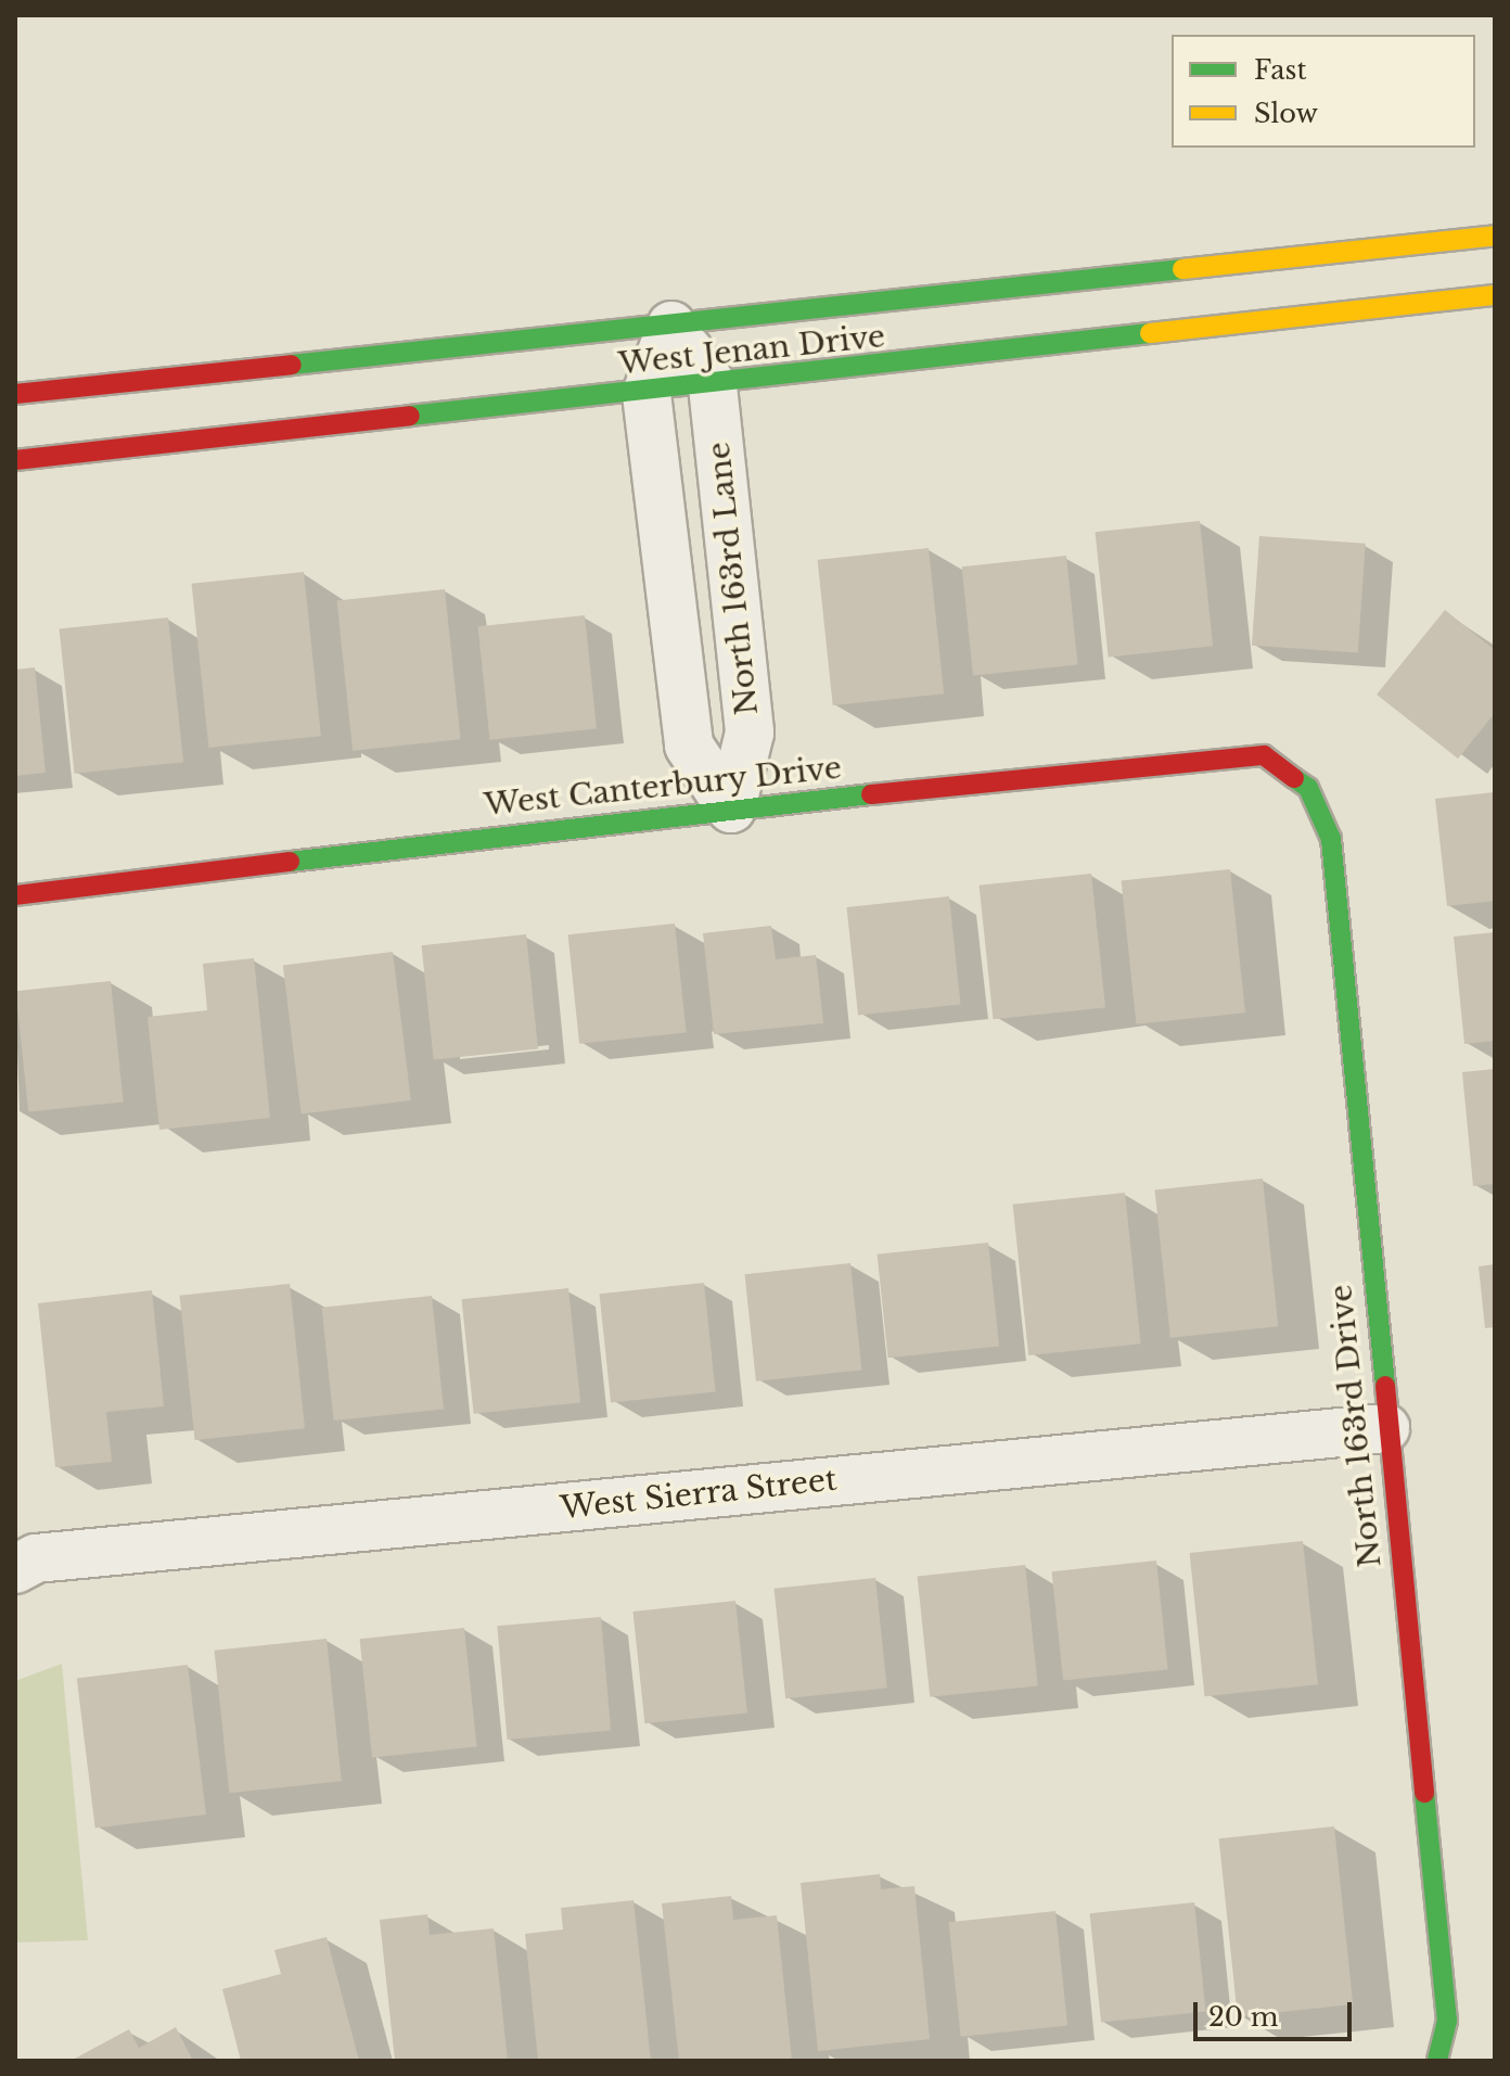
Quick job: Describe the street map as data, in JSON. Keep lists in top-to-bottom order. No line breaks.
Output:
{"streets":{"street":["West Jenan Drive","North 163rd Lane","West Canterbury Drive","North 163rd Drive","West Sierra Street"]},"crossings":[["West Jenan Drive","North 163rd Lane"],["North 163rd Lane","West Canterbury Drive"],["West Canterbury Drive","North 163rd Drive"],["North 163rd Drive","West Sierra Street"]],"legend":["Fast","Slow"],"scale_bar":"20 m"}
